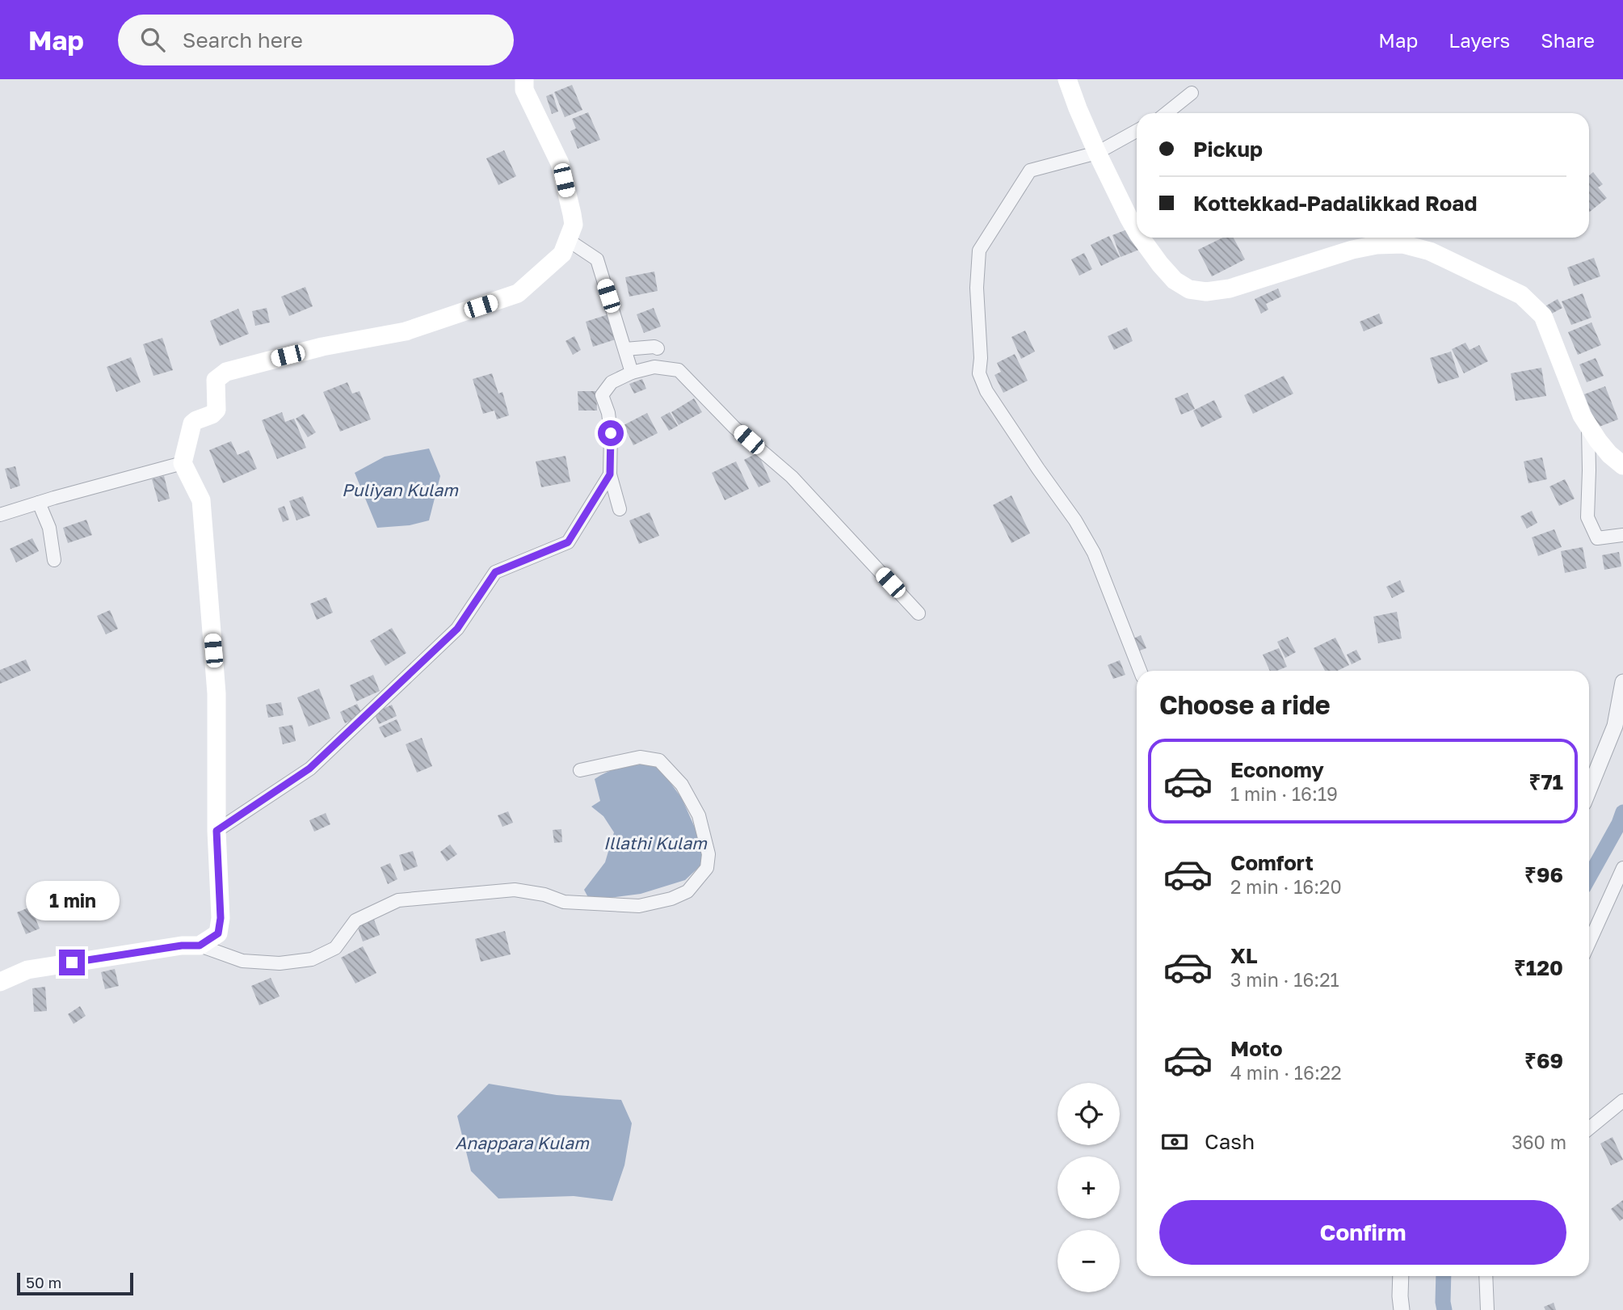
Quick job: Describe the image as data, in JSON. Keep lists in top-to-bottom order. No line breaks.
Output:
{"water":["Puliyan Kulam","Illathi Kulam","Anappara Kulam"],"scale_bar":"50 m","page":{"header":"Map","search":"Search here","nav":["Map","Layers","Share"],"banner":["Pickup","Kottekkad-Padalikkad Road"],"heading":"Choose a ride","list":[{"name":"Economy","note":"1 min · 16:19","value":"₹71"},{"name":"Comfort","note":"2 min · 16:20","value":"₹96"},{"name":"XL","note":"3 min · 16:21","value":"₹120"},{"name":"Moto","note":"4 min · 16:22","value":"₹69"}],"bubble":"1 min","map_buttons":["+","−"],"pay":["Cash","360 m"],"buttons":"Confirm","scale":"50 m"}}
